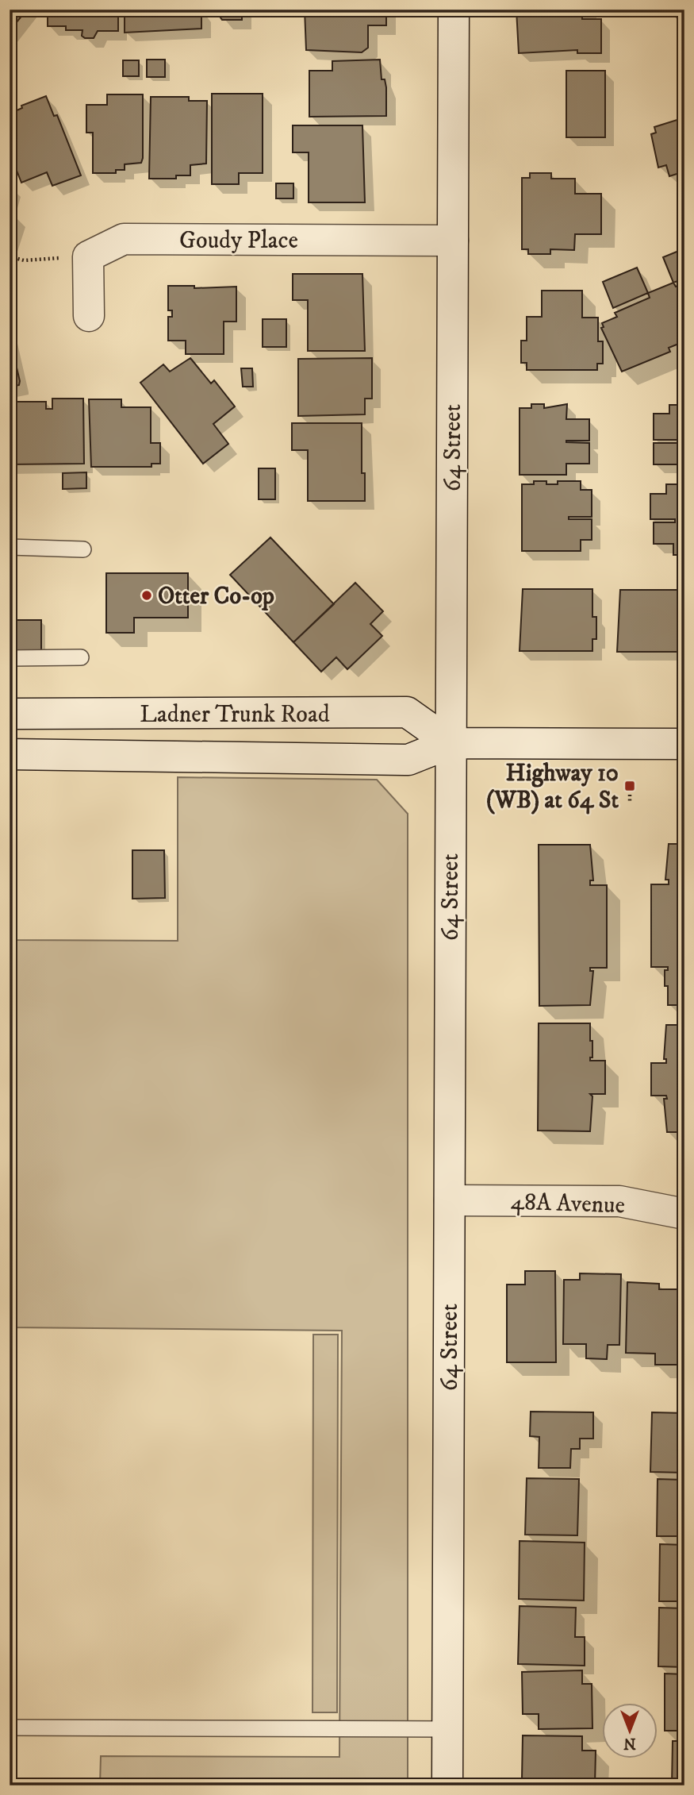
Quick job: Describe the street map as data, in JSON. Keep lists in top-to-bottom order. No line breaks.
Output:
{"streets":{"street":["Goudy Place","64 Street","Ladner Trunk Road","48A Avenue"]},"crossings":[["Goudy Place","64 Street"],["64 Street","Ladner Trunk Road"],["64 Street","48A Avenue"]],"places":{"other":["Otter Co-op"],"transit":["Highway 10 (WB) at 64 St"]},"north":"bottom"}
